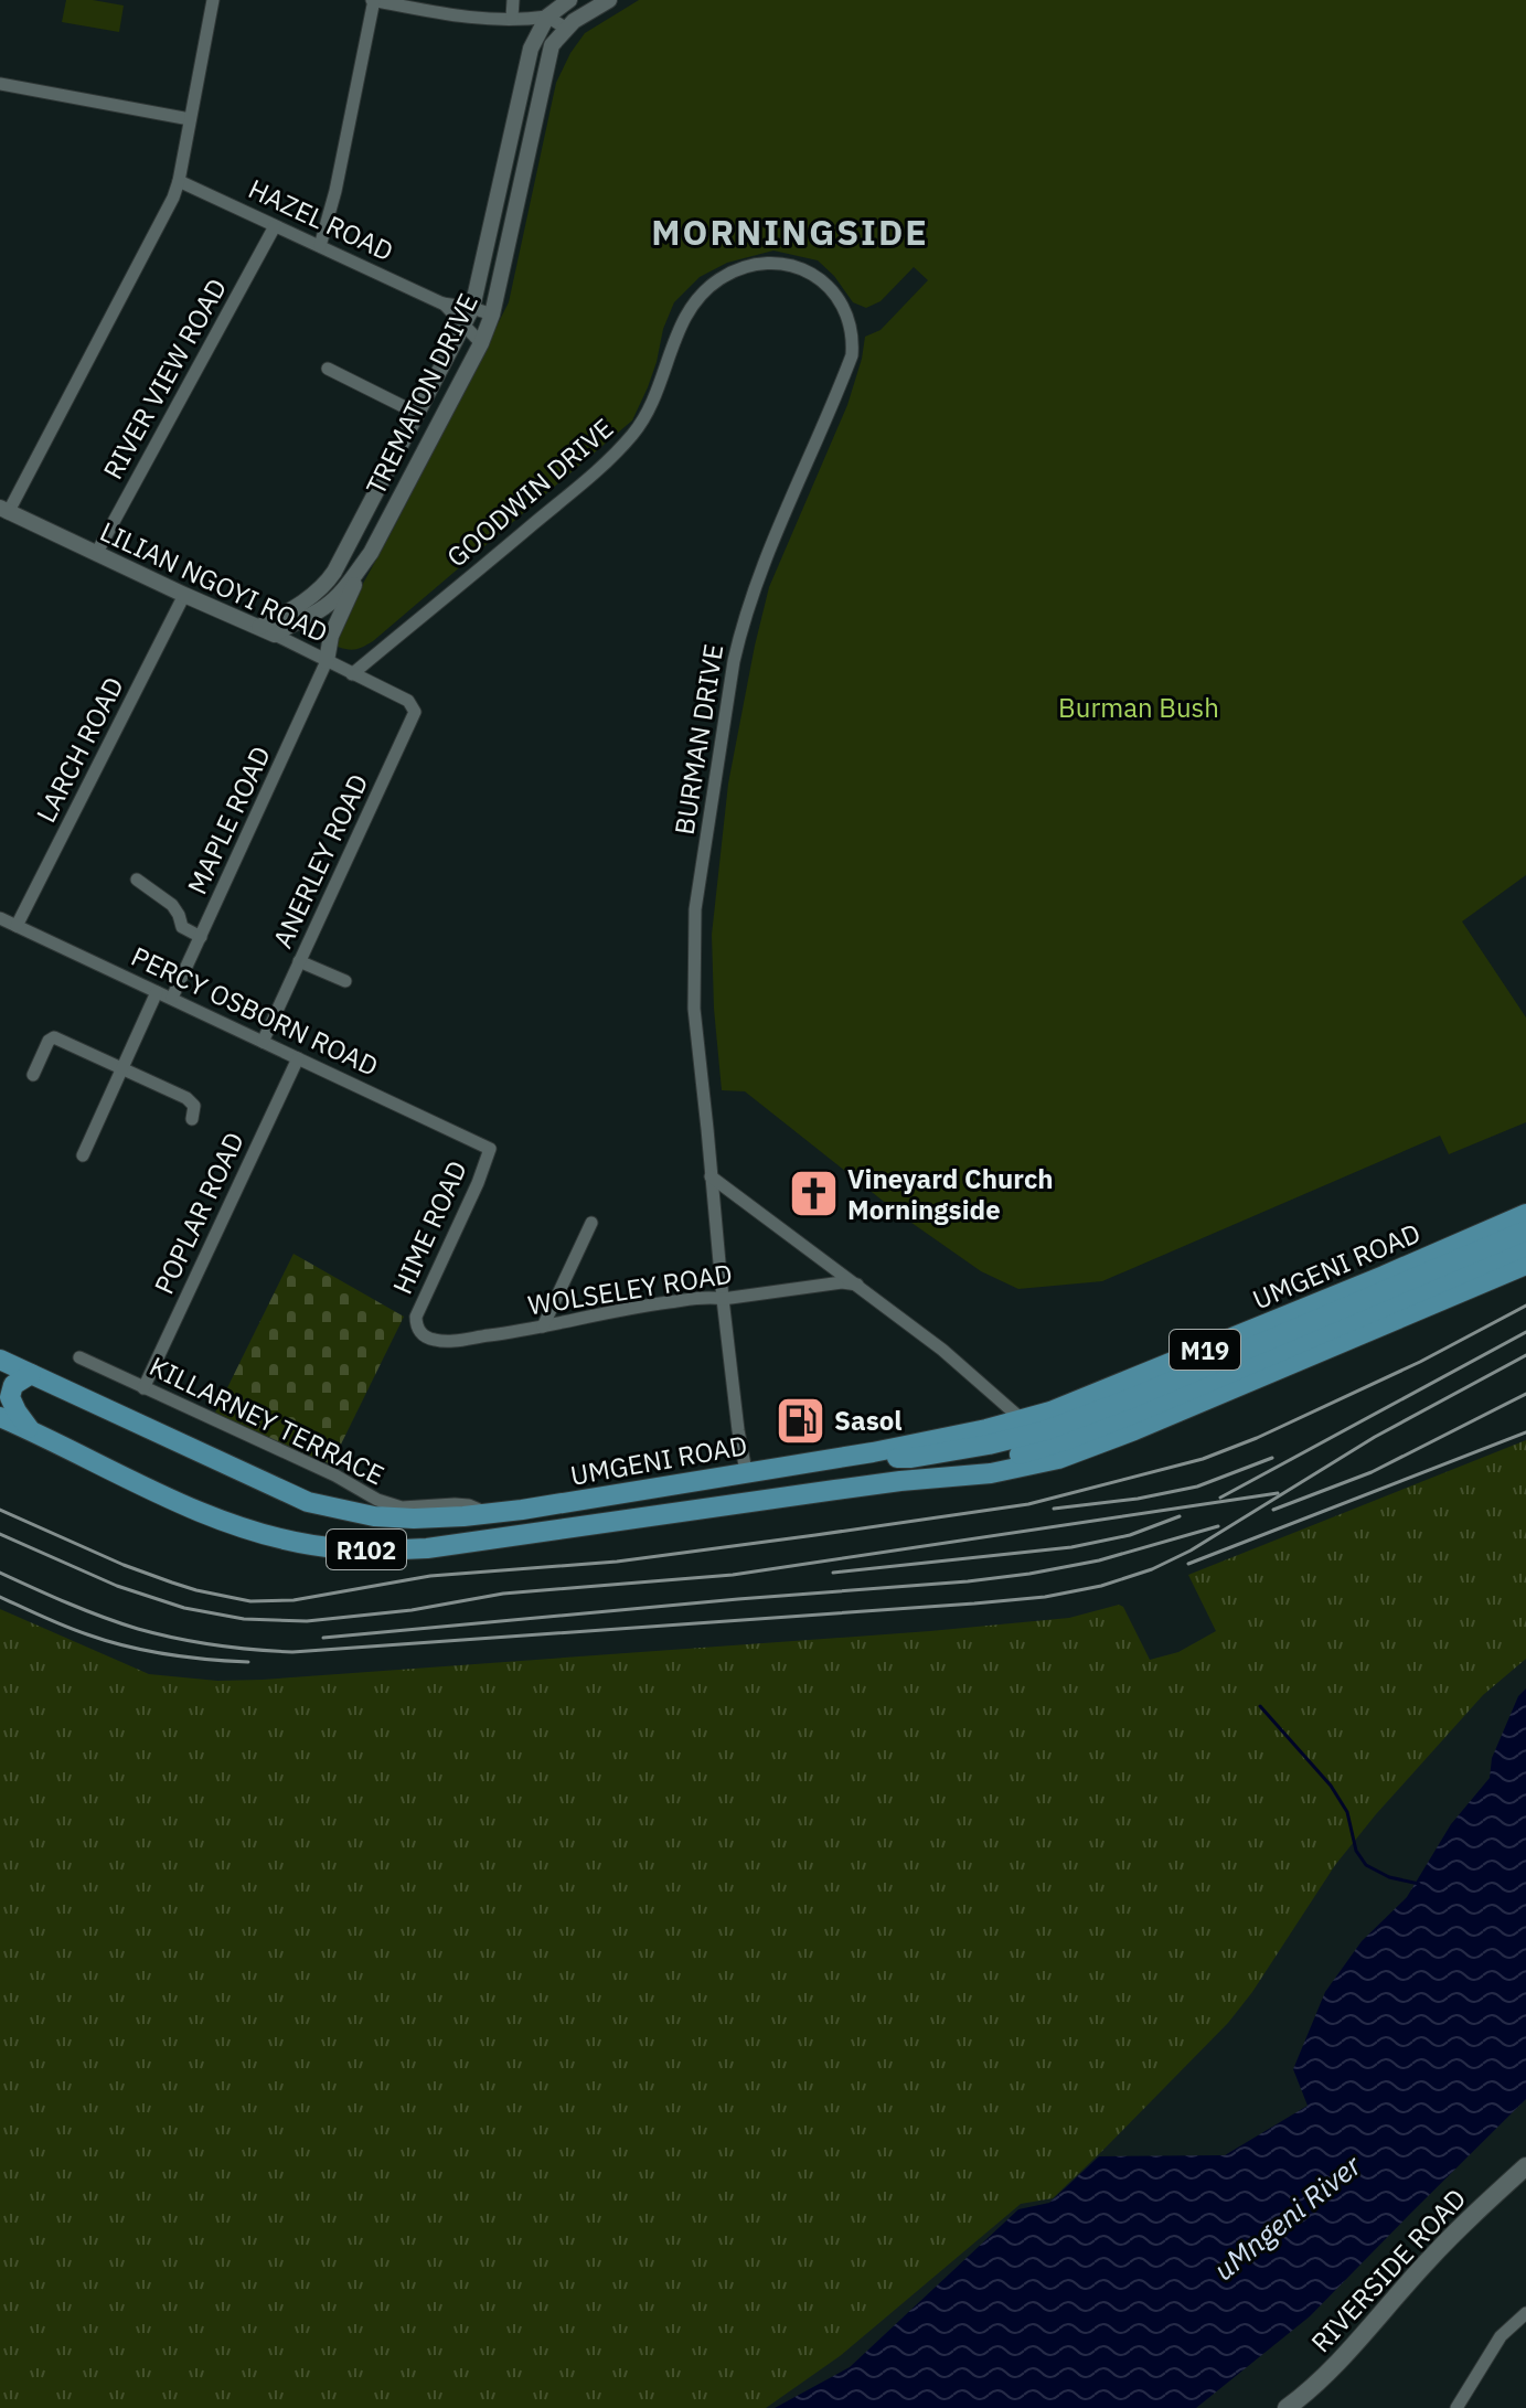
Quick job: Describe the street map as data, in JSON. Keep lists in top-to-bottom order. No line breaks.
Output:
{"streets":{"main road":["UMGENI ROAD","M19","R102","RIVERSIDE ROAD"],"street":["HAZEL ROAD","RIVER VIEW ROAD","TREMATON DRIVE","GOODWIN DRIVE","LILIAN NGOYI ROAD","BURMAN DRIVE","LARCH ROAD","MAPLE ROAD","ANERLEY ROAD","PERCY OSBORN ROAD","POPLAR ROAD","HIME ROAD","WOLSELEY ROAD","KILLARNEY TERRACE"]},"crossings":[["HAZEL ROAD","RIVER VIEW ROAD"],["HAZEL ROAD","TREMATON DRIVE"],["RIVER VIEW ROAD","LILIAN NGOYI ROAD"],["TREMATON DRIVE","LILIAN NGOYI ROAD"],["GOODWIN DRIVE","LILIAN NGOYI ROAD"],["GOODWIN DRIVE","BURMAN DRIVE"],["LILIAN NGOYI ROAD","LARCH ROAD"],["LILIAN NGOYI ROAD","MAPLE ROAD"],["LILIAN NGOYI ROAD","ANERLEY ROAD"],["BURMAN DRIVE","UMGENI ROAD"],["BURMAN DRIVE","WOLSELEY ROAD"],["LARCH ROAD","PERCY OSBORN ROAD"],["MAPLE ROAD","PERCY OSBORN ROAD"],["ANERLEY ROAD","PERCY OSBORN ROAD"],["PERCY OSBORN ROAD","POPLAR ROAD"],["PERCY OSBORN ROAD","HIME ROAD"],["POPLAR ROAD","KILLARNEY TERRACE"],["HIME ROAD","WOLSELEY ROAD"],["UMGENI ROAD","KILLARNEY TERRACE"]],"districts":["MORNINGSIDE"],"water":["uMngeni River"],"parks":["Burman Bush"],"places":{"church":["Vineyard Church Morningside"],"fuel station":["Sasol"]}}
